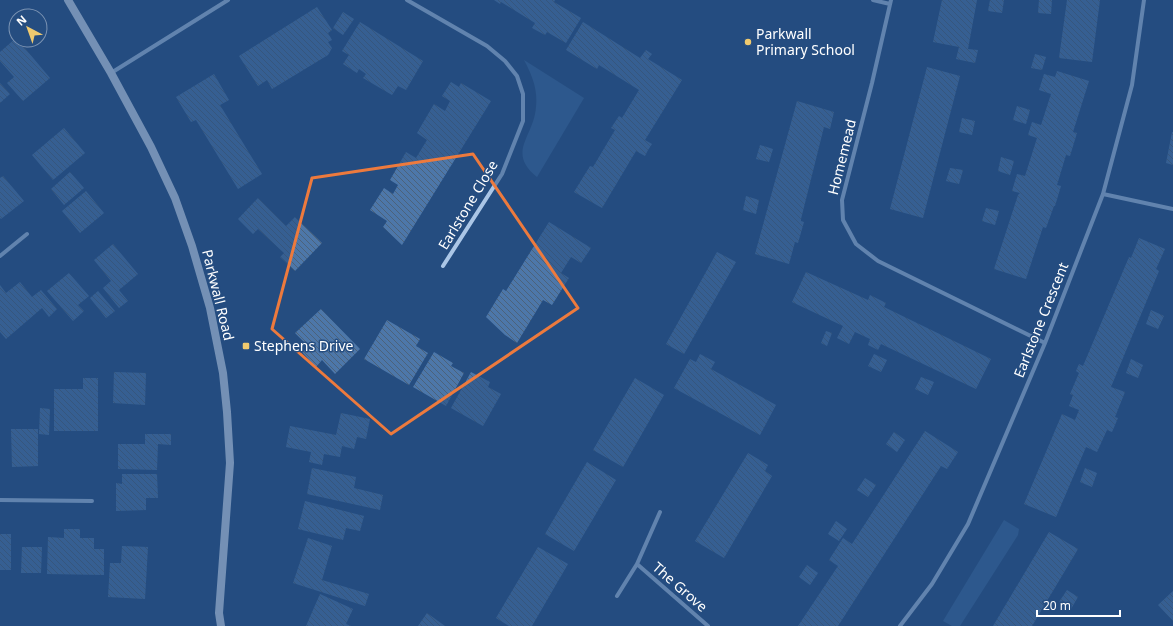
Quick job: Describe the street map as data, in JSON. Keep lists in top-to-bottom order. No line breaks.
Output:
{"streets":{"street":["Homemead","Earlstone Close","Parkwall Road","Earlstone Crescent","The Grove"]},"crossings":[["Homemead","Earlstone Crescent"]],"places":{"other":["Parkwall Primary School"],"transit":["Stephens Drive"]},"scale_bar":"20 m","north":"top left"}
